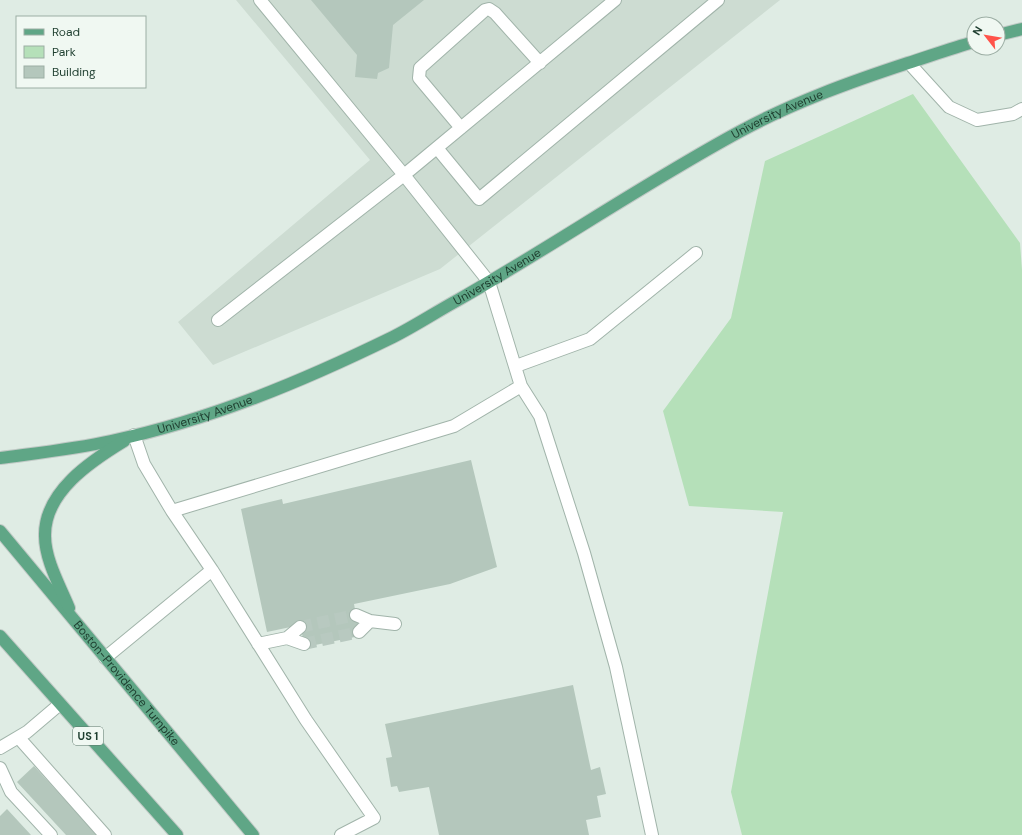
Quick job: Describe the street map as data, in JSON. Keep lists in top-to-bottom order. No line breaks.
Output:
{"streets":{"main road":["University Avenue","Boston-Providence Turnpike","US 1"]},"legend":["Road","Park","Building"],"north":"top left"}
